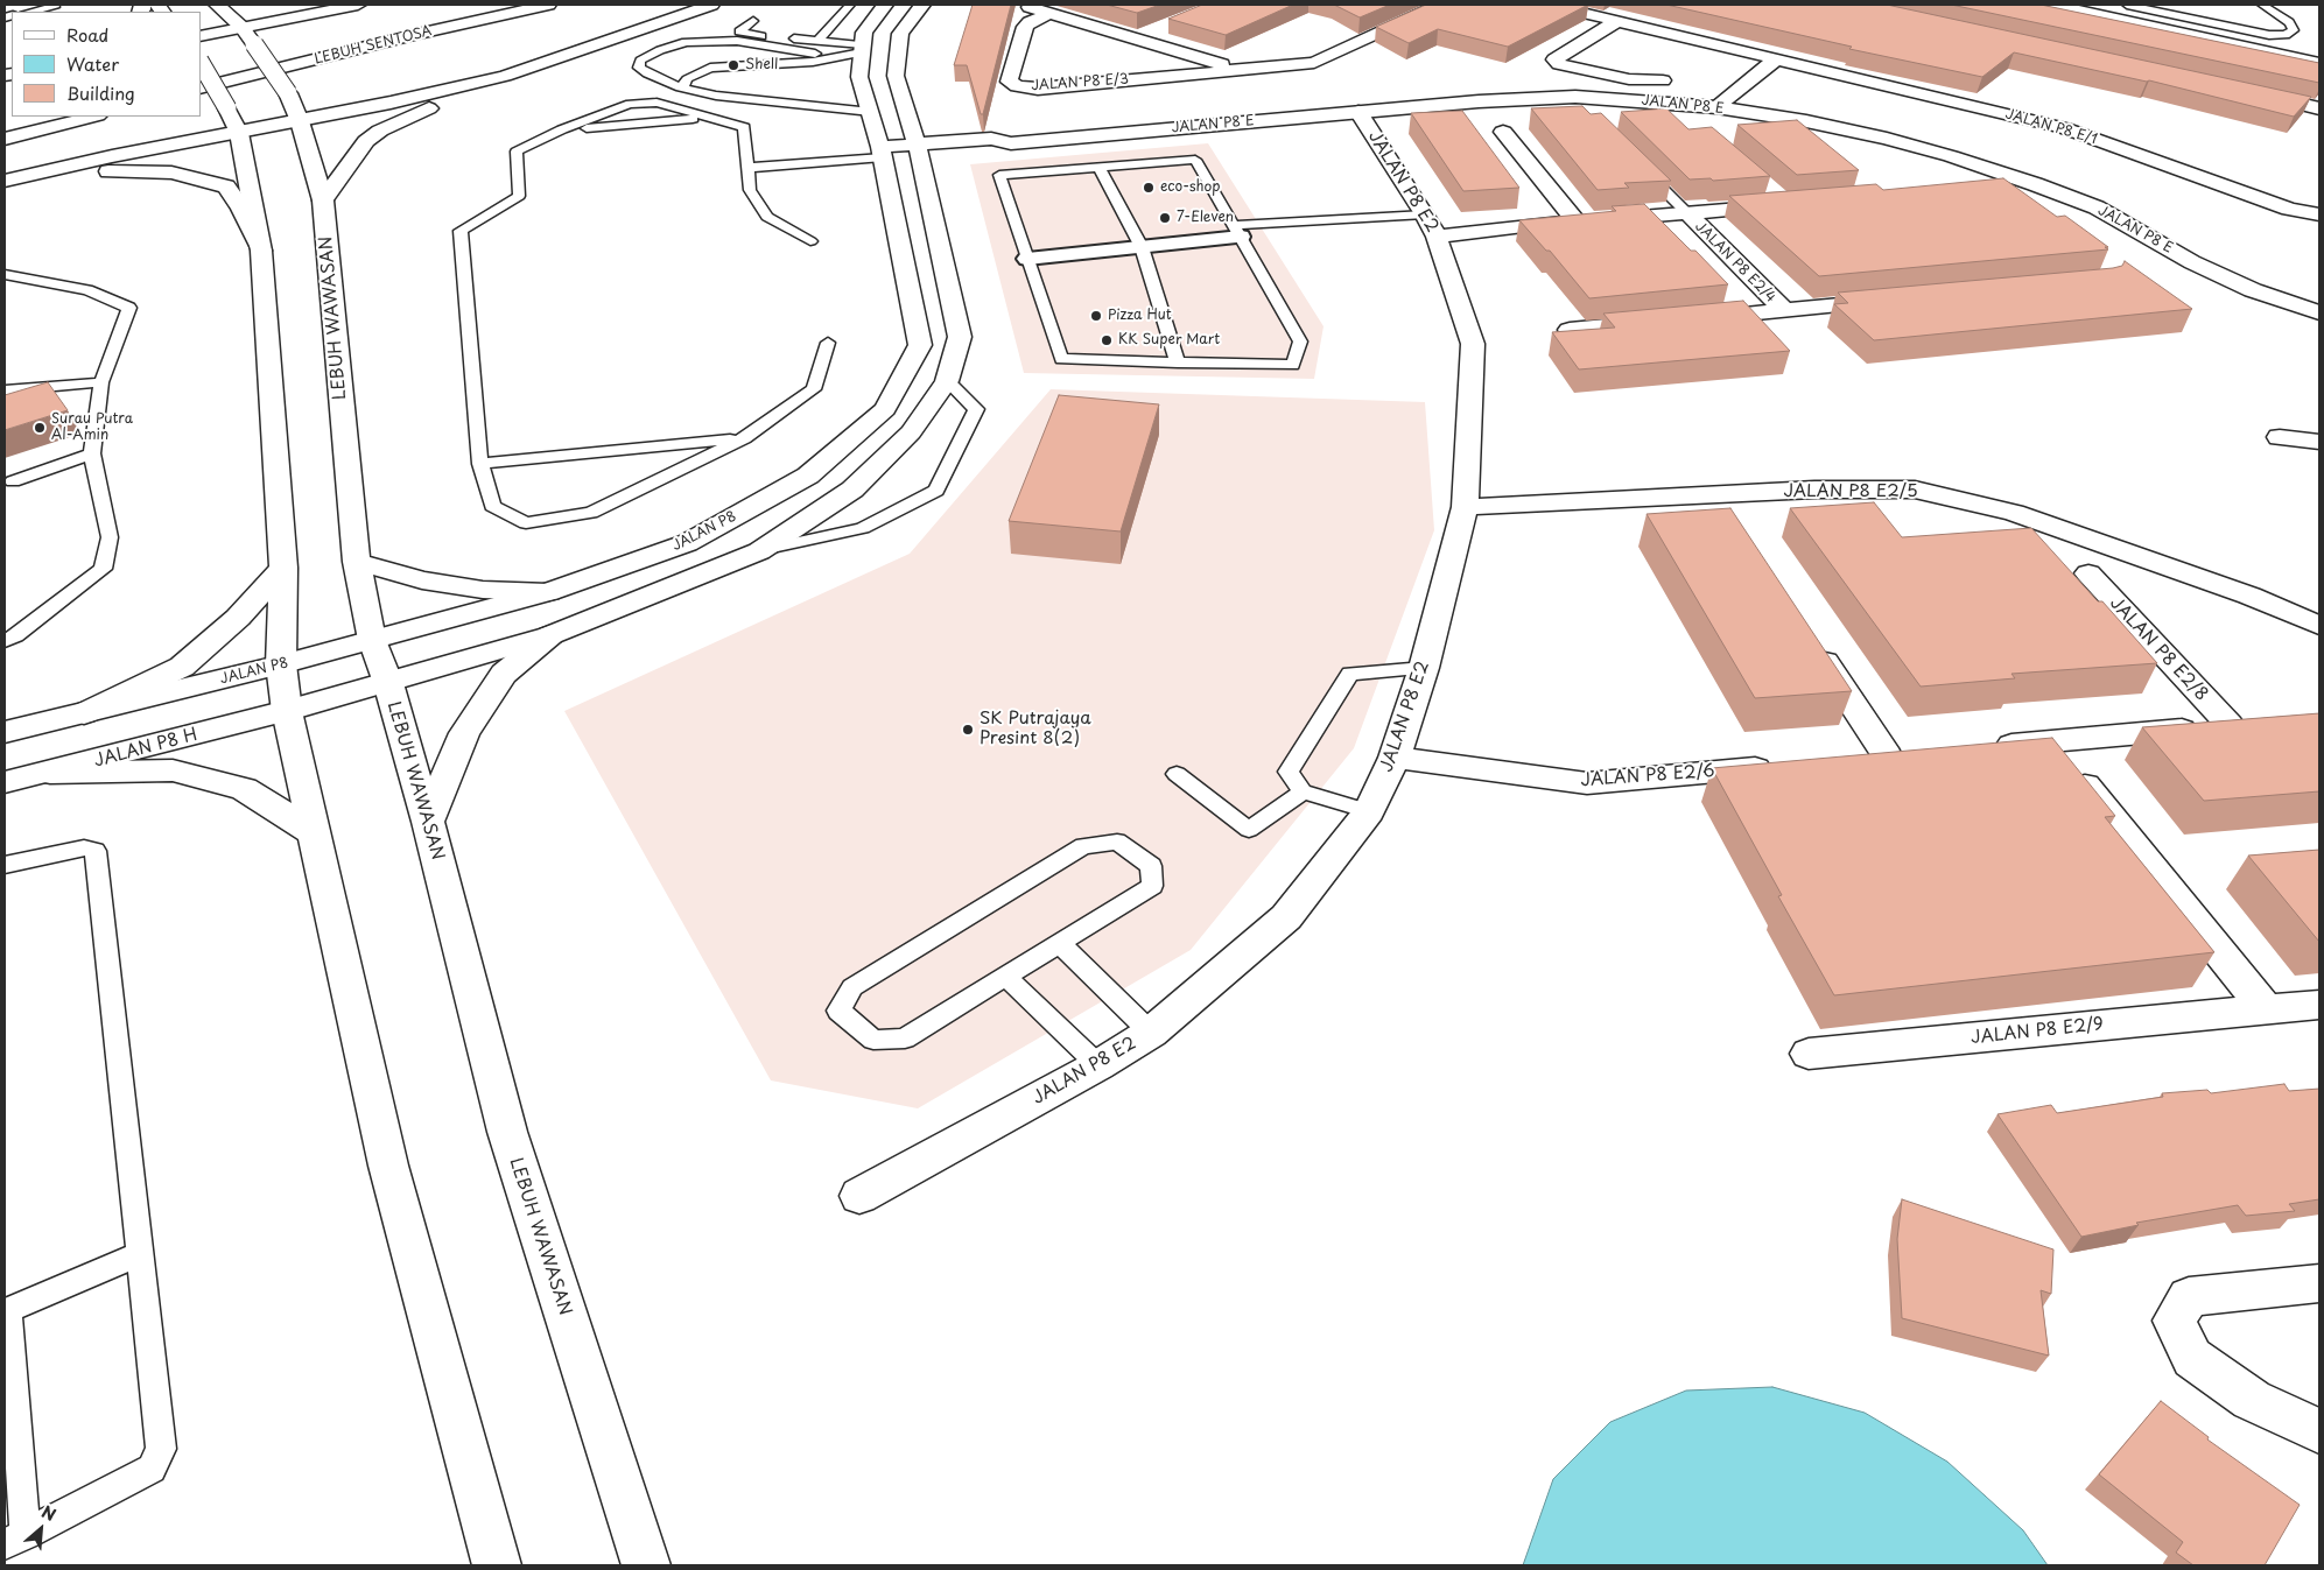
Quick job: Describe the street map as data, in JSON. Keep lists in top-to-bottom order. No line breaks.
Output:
{"streets":{"street":["LEBUH SENTOSA","JALAN P8 E/3","JALAN P8 E","JALAN P8 E/1","JALAN P8 E2","JALAN P8 E2/4","LEBUH WAWASAN","JALAN P8 E2/5","JALAN P8","JALAN P8 E2/8","JALAN P8 H","JALAN P8 E2/6","JALAN P8 E2/9"]},"crossings":[["JALAN P8 E","JALAN P8 E2"],["JALAN P8 E","JALAN P8"],["JALAN P8 E2","JALAN P8 E2/5"],["JALAN P8 E2","JALAN P8 E2/6"],["LEBUH WAWASAN","JALAN P8"]],"places":["Shell","eco-shop","7-Eleven","Pizza Hut","KK Super Mart","Surau Putra Al-Amin","SK Putrajaya Presint 8(2)"],"legend":["Road","Water","Building"],"north":"top right"}
